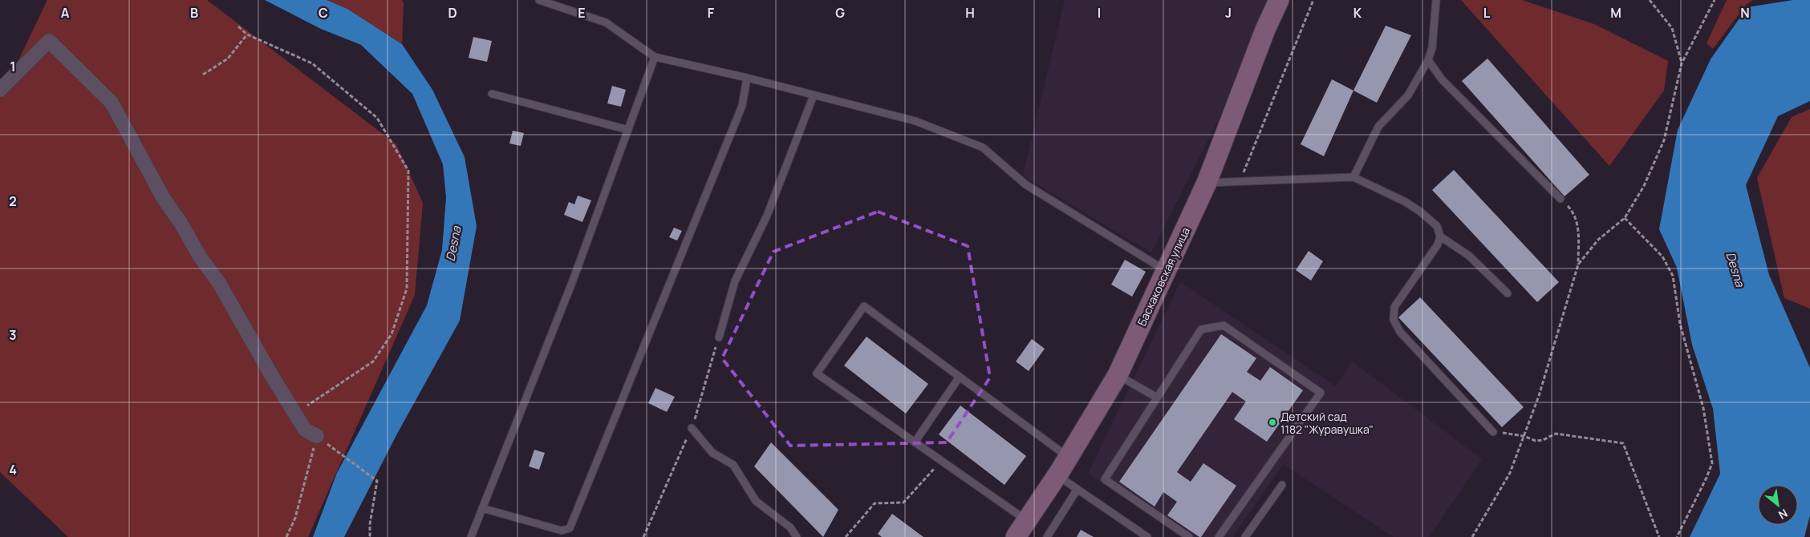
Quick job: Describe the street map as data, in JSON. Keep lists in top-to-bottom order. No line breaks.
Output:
{"streets":{"street":["Баскаковская улица"]},"water":["Desna"],"places":["Детский сад 1182 \"Журавушка\""],"north":"bottom right","grid":{"columns":["A","B","C","D","E","F","G","H","I","J","K","L","M","N"],"rows":["1","2","3","4"]}}
